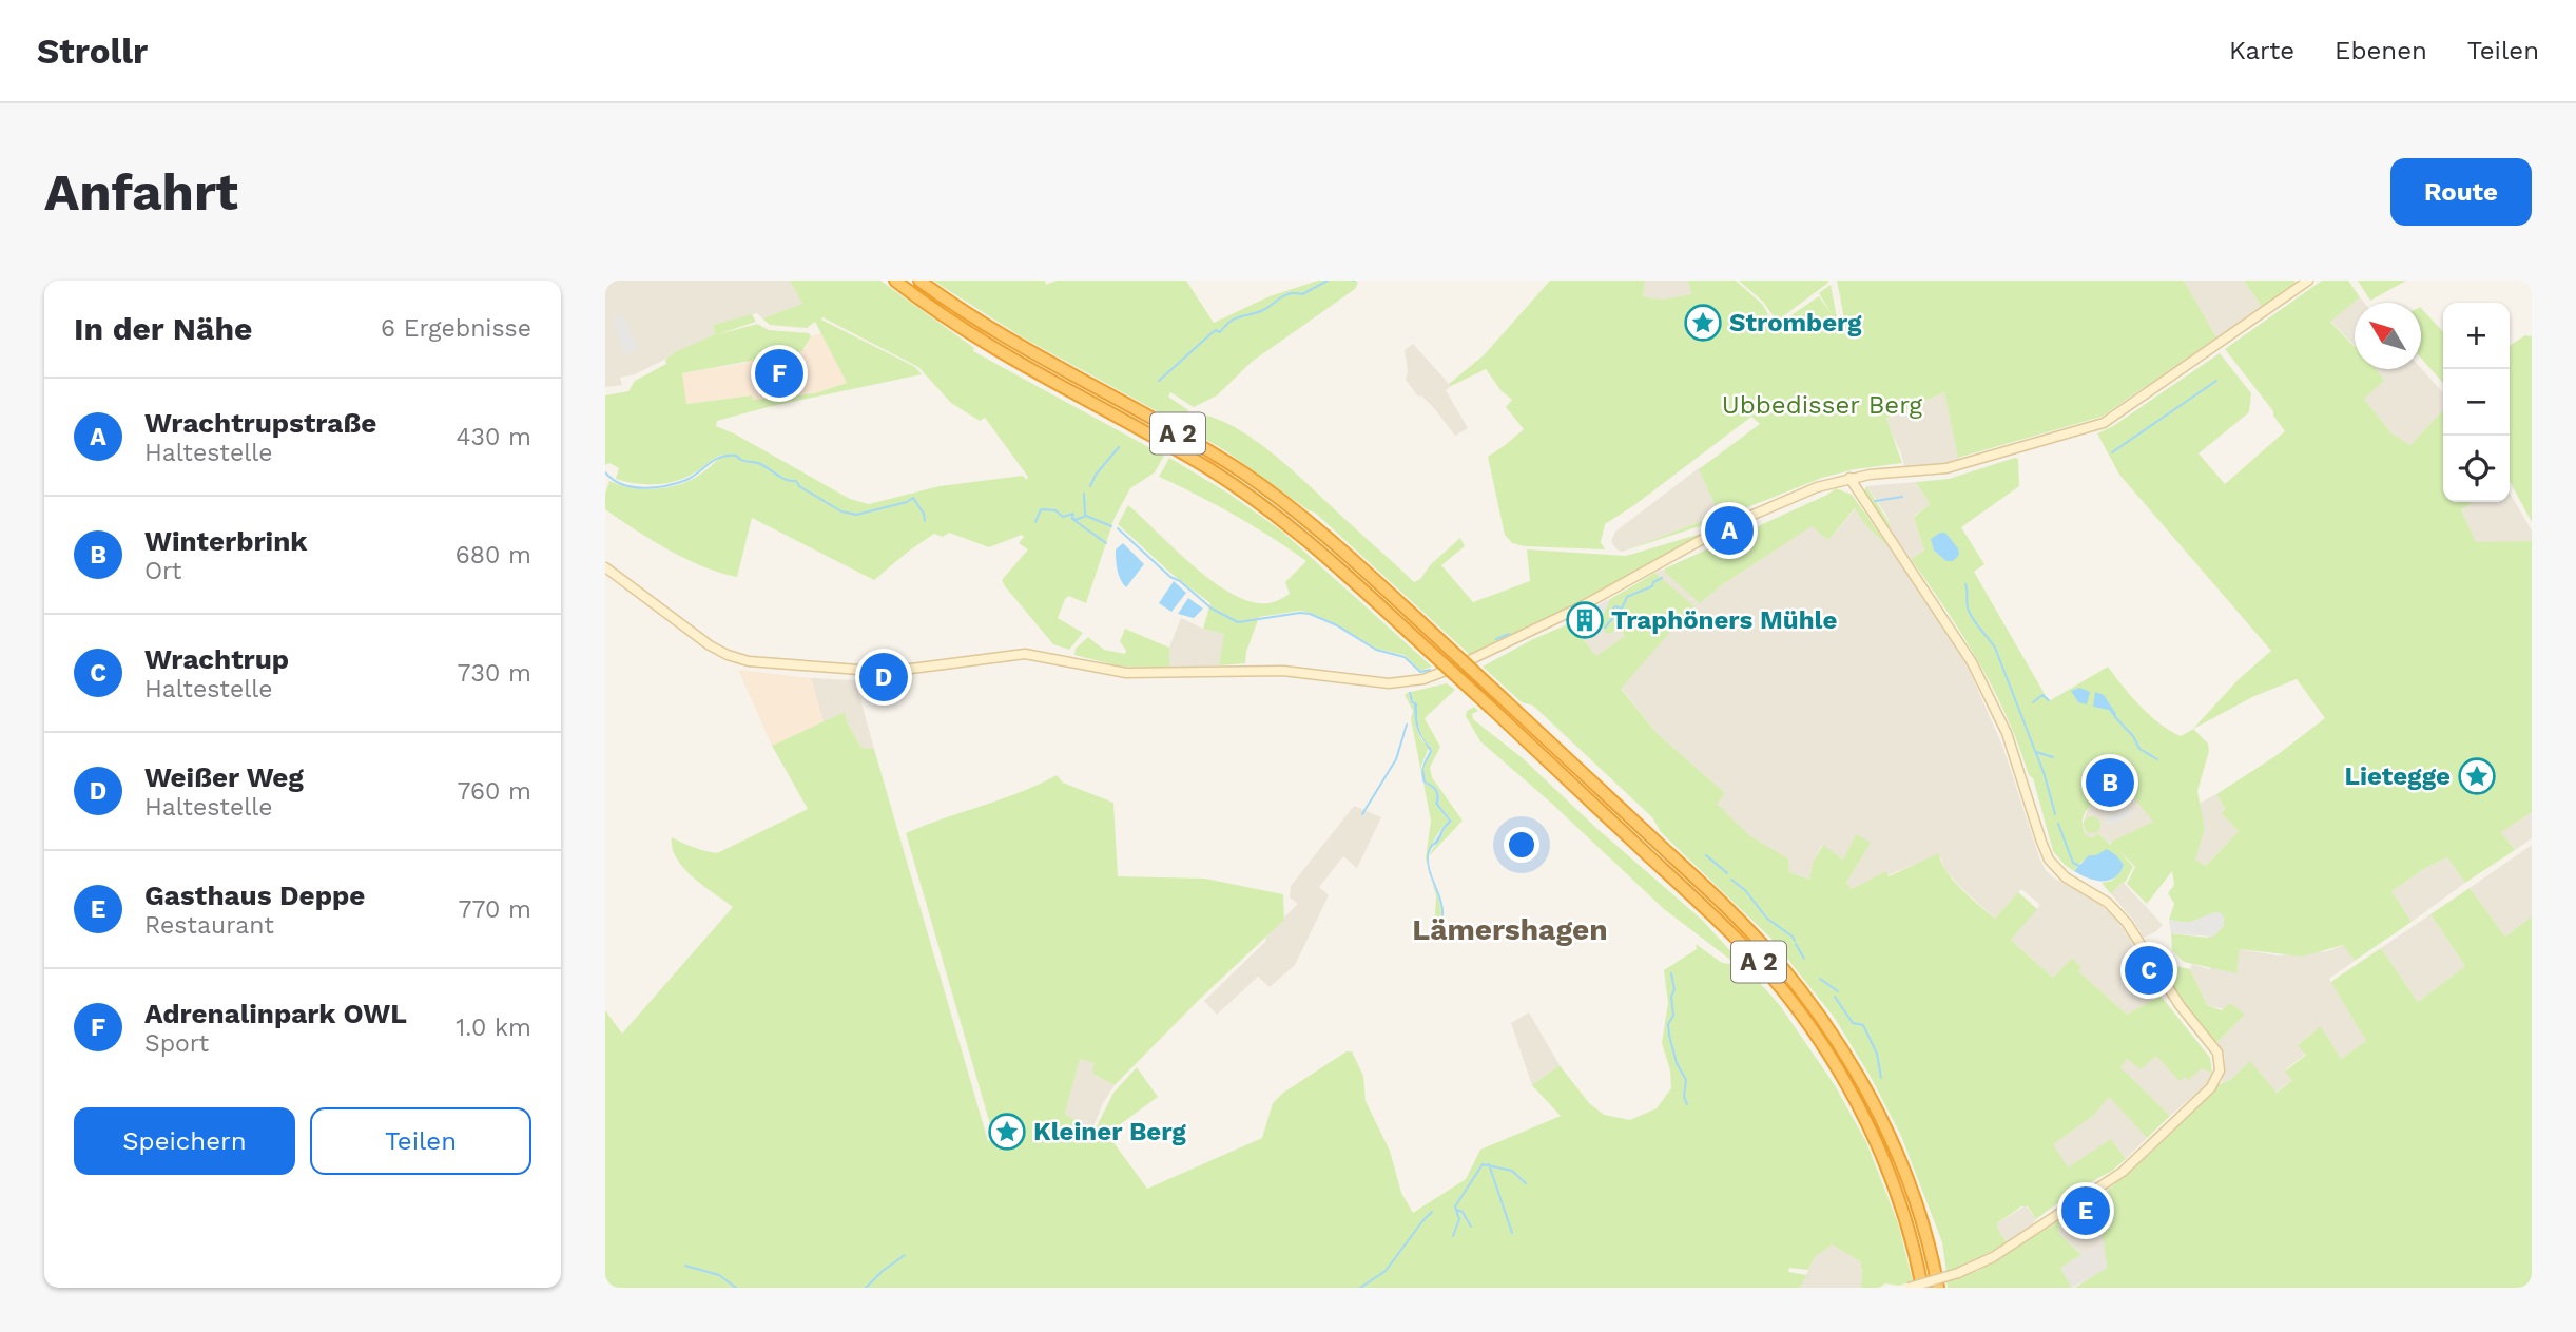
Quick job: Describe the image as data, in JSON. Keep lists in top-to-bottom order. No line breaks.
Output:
{"streets":{"highway":["A 2"]},"districts":["Lämershagen"],"parks":["Ubbedisser Berg"],"places":{"place":["Stromberg","Lietegge","Kleiner Berg"],"building":["Traphöners Mühle"]},"north":"top left","page":{"header":"Strollr","nav":["Karte","Ebenen","Teilen"],"buttons":["Route",["Speichern","Teilen"]],"title":"Anfahrt","heading":["In der Nähe","6 Ergebnisse"],"map_buttons":["+","−"],"pins":["F","A","D","B","C","E"],"list":[{"mark":"A","name":"Wrachtrupstraße","note":"Haltestelle","value":"430 m"},{"mark":"B","name":"Winterbrink","note":"Ort","value":"680 m"},{"mark":"C","name":"Wrachtrup","note":"Haltestelle","value":"730 m"},{"mark":"D","name":"Weißer Weg","note":"Haltestelle","value":"760 m"},{"mark":"E","name":"Gasthaus Deppe","note":"Restaurant","value":"770 m"},{"mark":"F","name":"Adrenalinpark OWL","note":"Sport","value":"1.0 km"}]}}
